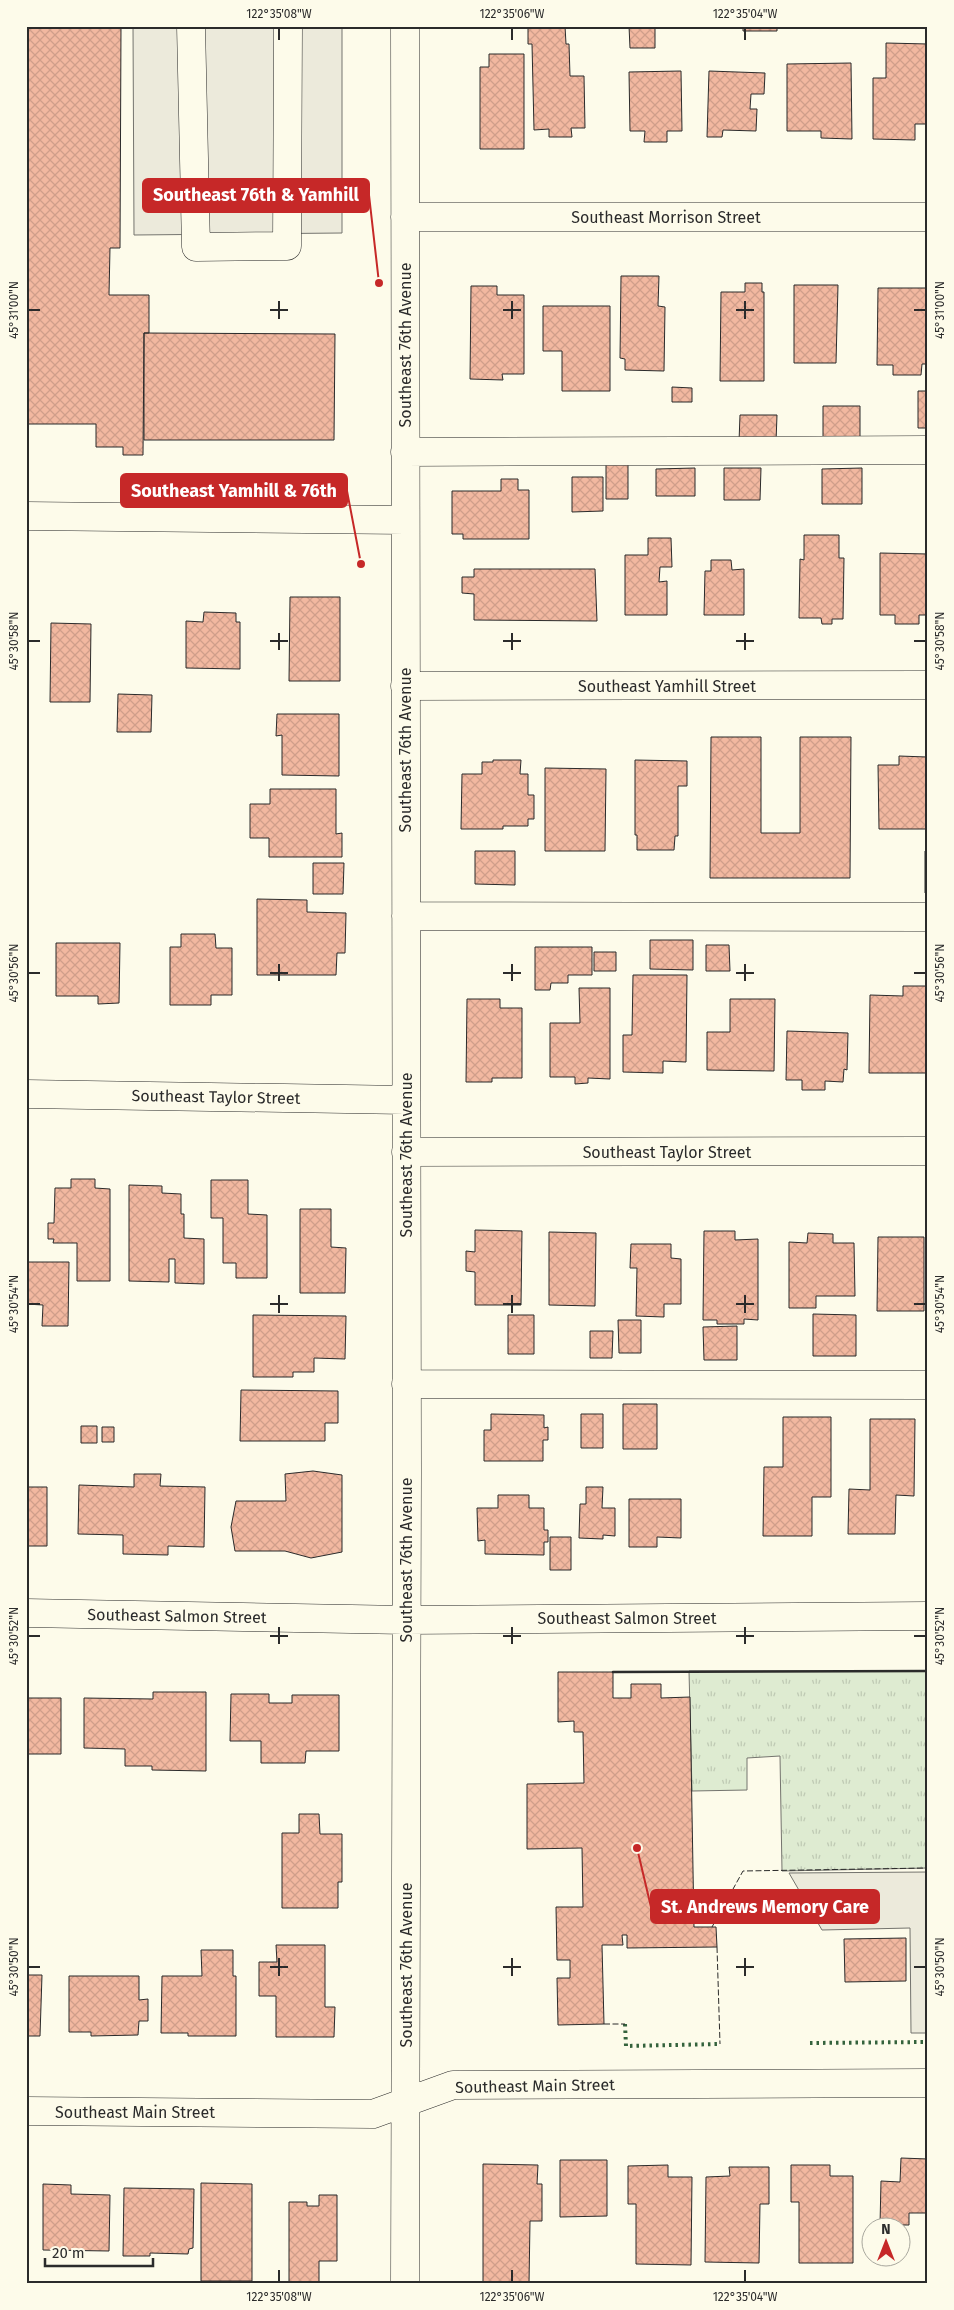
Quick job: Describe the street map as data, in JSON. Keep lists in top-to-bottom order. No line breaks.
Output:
{"streets":{"street":["Southeast Morrison Street","Southeast 76th Avenue","Southeast Yamhill Street","Southeast Taylor Street","Southeast Salmon Street","Southeast Main Street"]},"crossings":[["Southeast Morrison Street","Southeast 76th Avenue"],["Southeast 76th Avenue","Southeast Yamhill Street"],["Southeast 76th Avenue","Southeast Taylor Street"],["Southeast 76th Avenue","Southeast Salmon Street"],["Southeast 76th Avenue","Southeast Main Street"]],"places":["Southeast 76th & Yamhill","Southeast Yamhill & 76th","St. Andrews Memory Care"],"scale_bar":"20 m","north":"top","coordinates":["122°35'08\"W","122°35'06\"W","122°35'04\"W","45°31'00\"N","45°30'58\"N","45°30'56\"N","45°30'54\"N","45°30'52\"N","45°30'50\"N"]}
